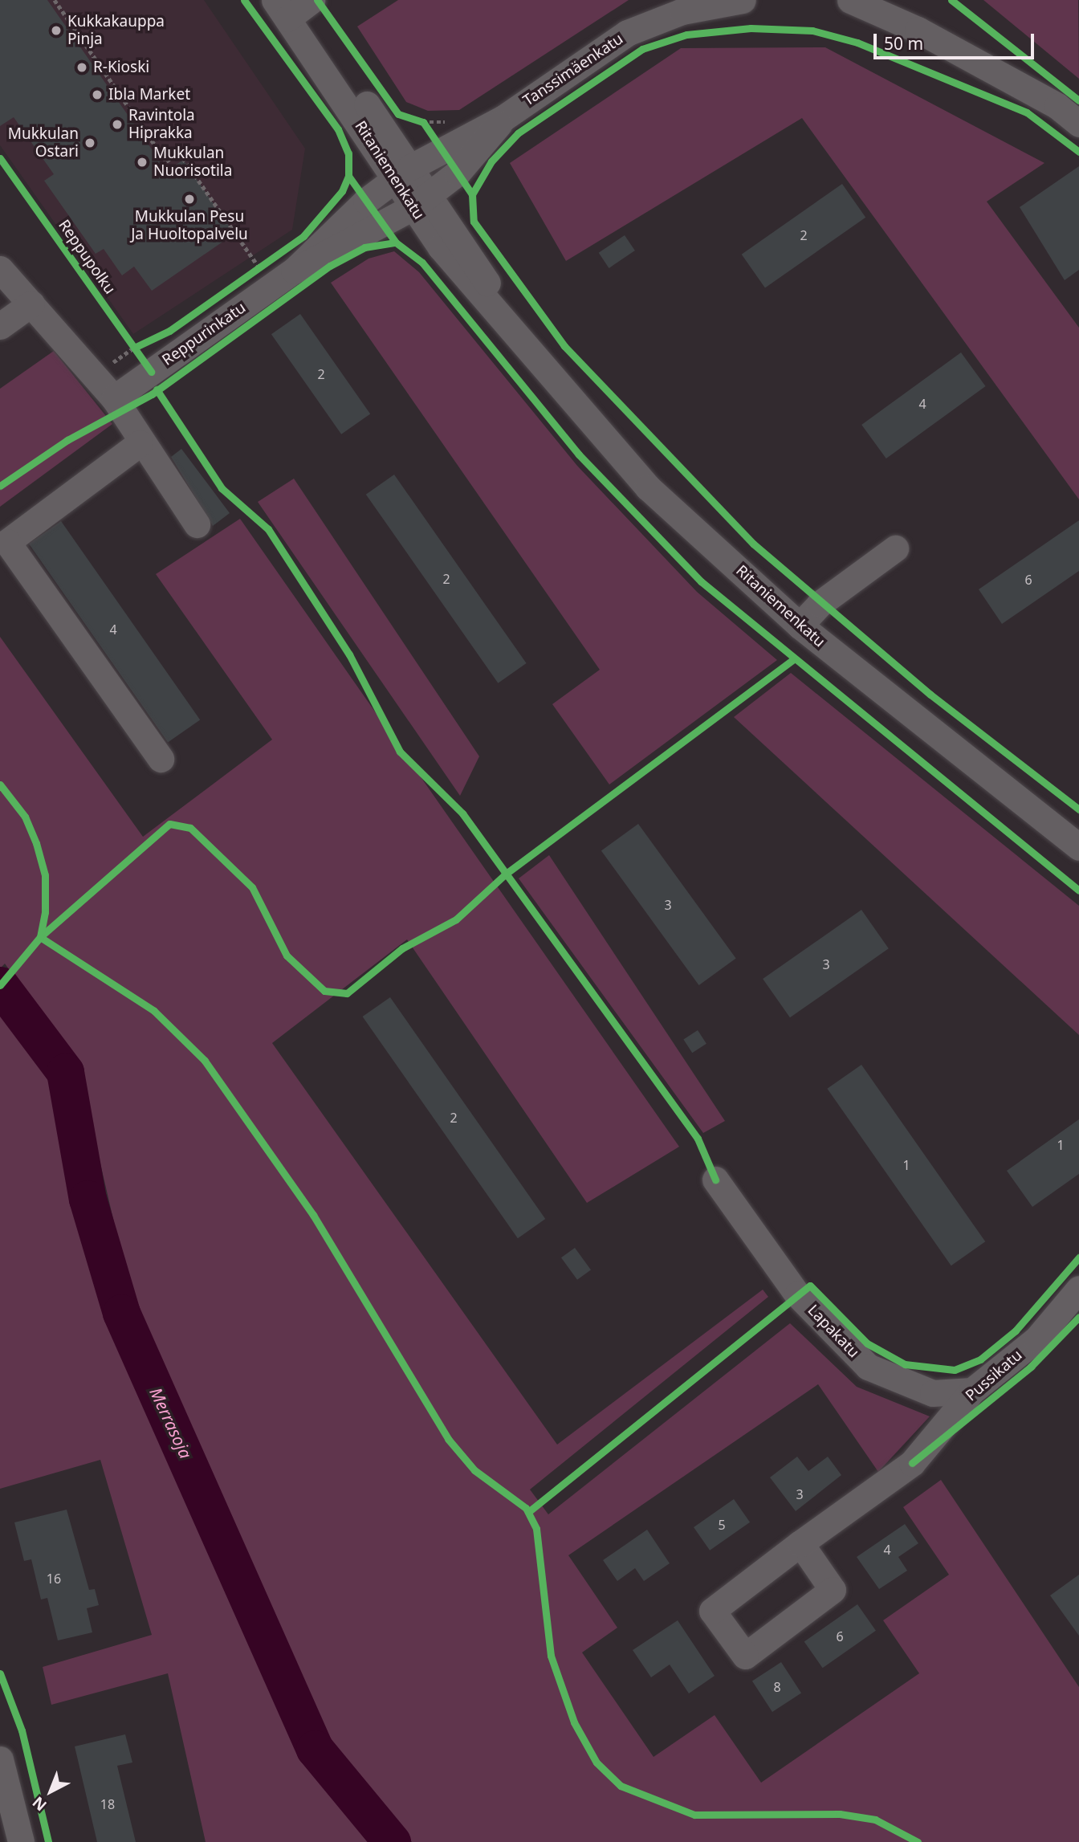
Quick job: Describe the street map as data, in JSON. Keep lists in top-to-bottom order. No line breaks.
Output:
{"streets":{"street":["Tanssimäenkatu","Ritaniemenkatu","Reppurinkatu","Lapakatu","Pussikatu"],"cycle path":["Reppupolku"]},"crossings":[["Tanssimäenkatu","Ritaniemenkatu"],["Tanssimäenkatu","Reppurinkatu"],["Ritaniemenkatu","Reppurinkatu"],["Lapakatu","Pussikatu"]],"water":["Merrasoja"],"places":["Kukkakauppa Pinja","R-Kioski","Ibla Market","Ravintola Hiprakka","Mukkulan Ostari","Mukkulan Nuorisotila","Mukkulan Pesu Ja Huoltopalvelu"],"house_numbers":["2","2","4","2","6","4","3","3","2","1","1","3","5","4","16","6","8","18"],"scale_bar":"50 m","north":"bottom left"}
